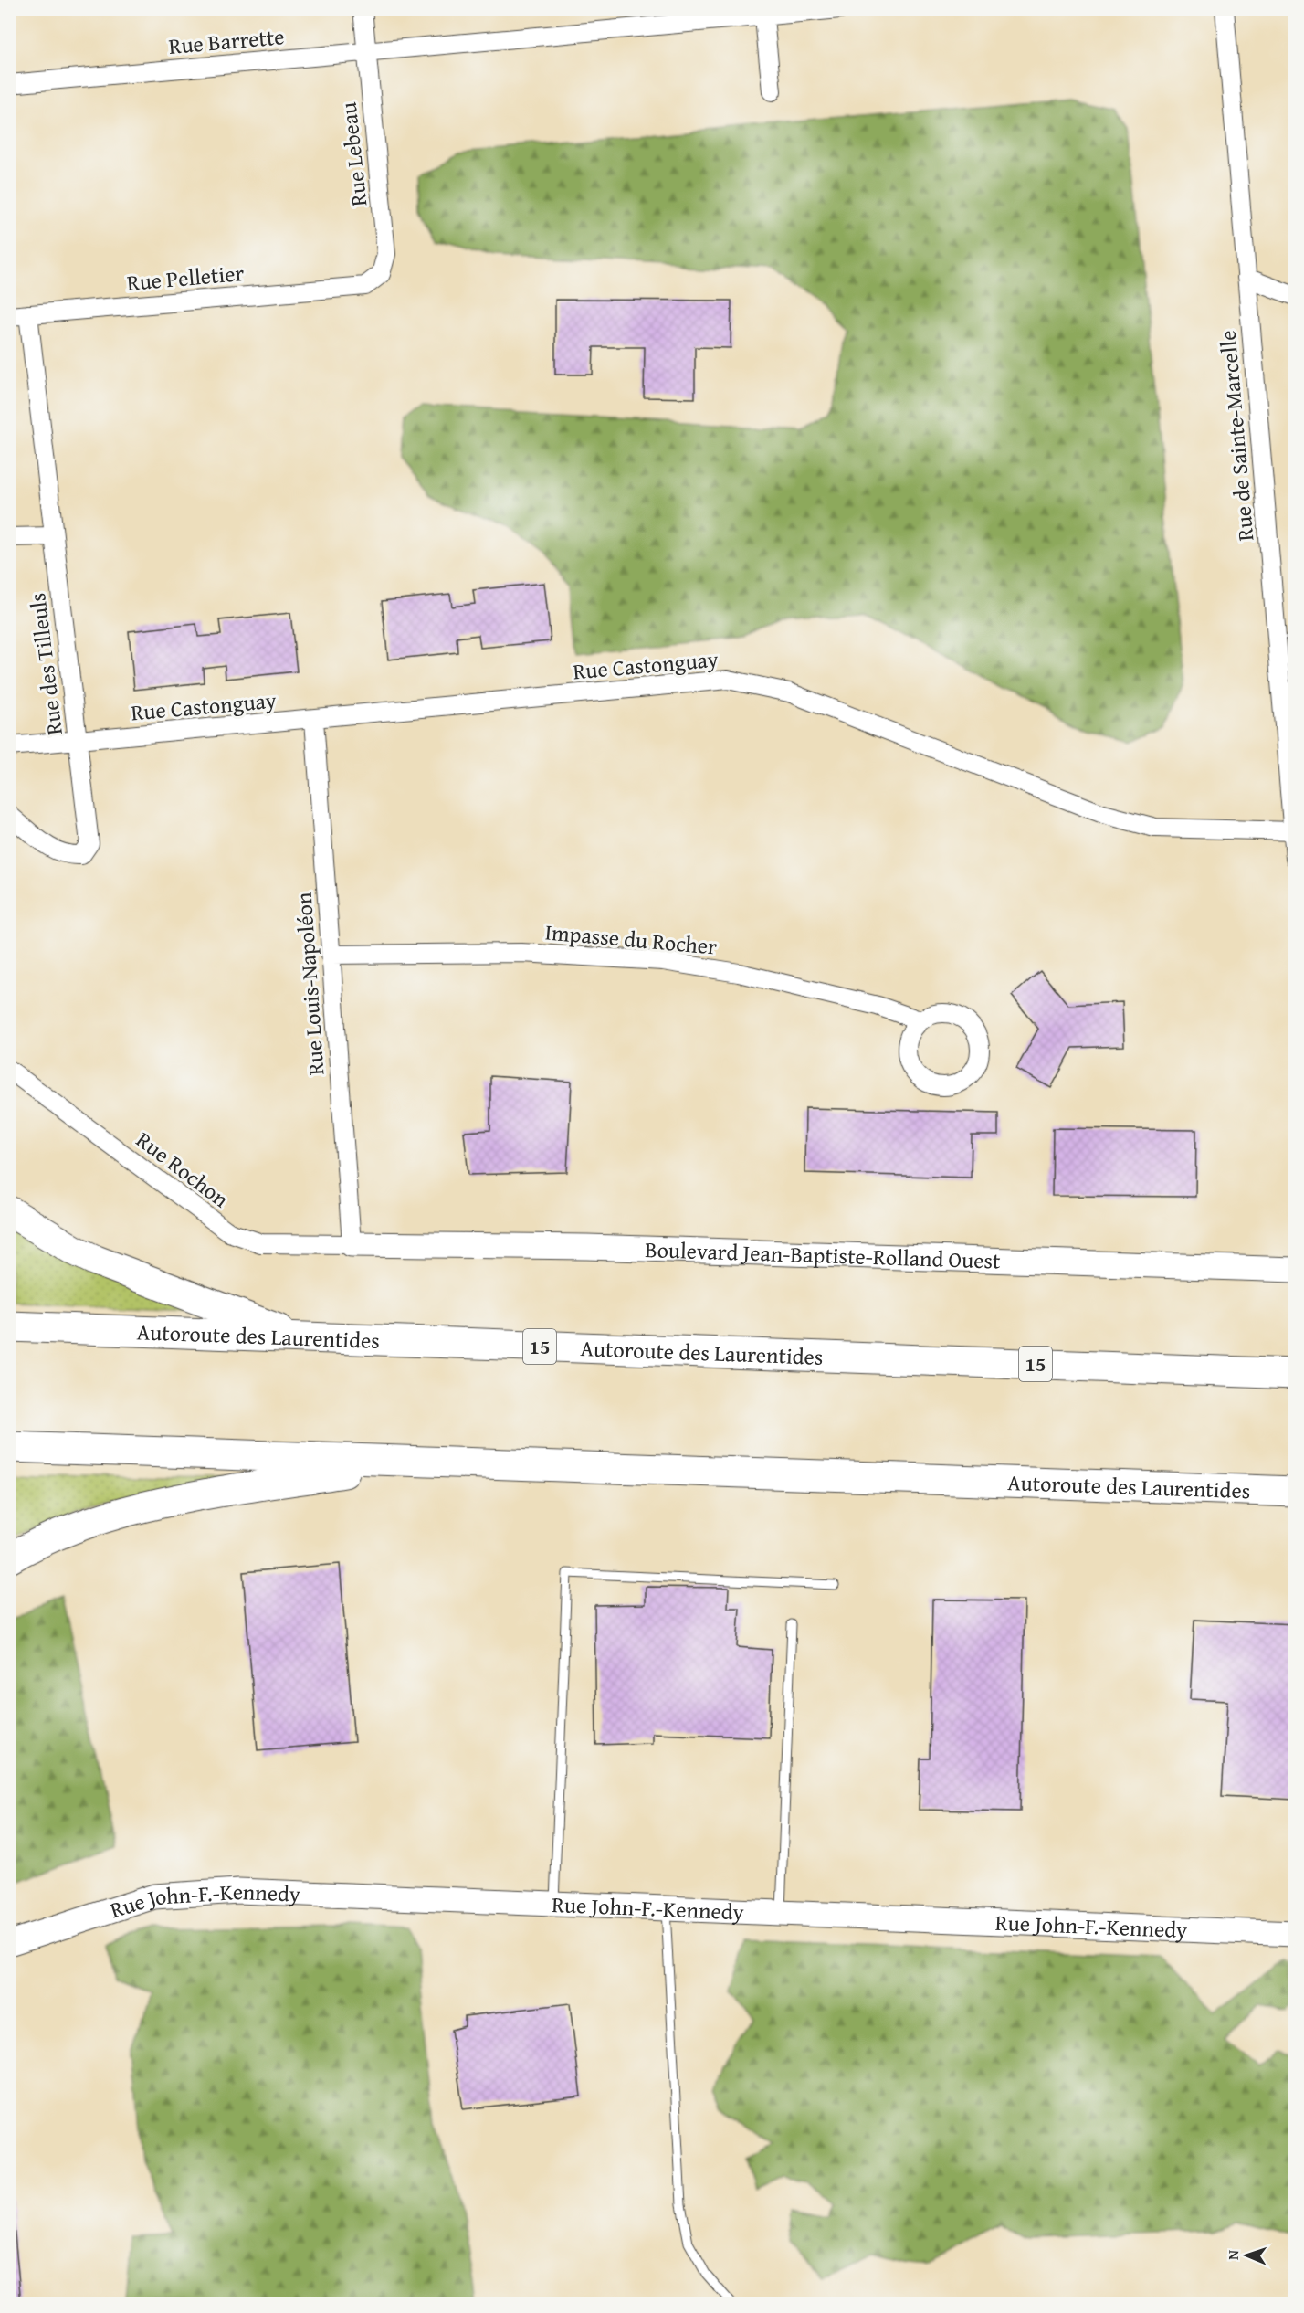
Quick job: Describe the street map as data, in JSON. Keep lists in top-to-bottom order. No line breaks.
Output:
{"streets":{"highway":["Autoroute des Laurentides","15"],"street":["Rue Barrette","Rue Lebeau","Rue Pelletier","Rue de Sainte-Marcelle","Rue des Tilleuls","Rue Castonguay","Impasse du Rocher","Rue Louis-Napoléon","Rue Rochon","Boulevard Jean-Baptiste-Rolland Ouest","Rue John-F.-Kennedy"]},"crossings":[["Rue Barrette","Rue Lebeau"],["Rue Lebeau","Rue Pelletier"],["Rue Pelletier","Rue des Tilleuls"],["Rue de Sainte-Marcelle","Rue Castonguay"],["Rue des Tilleuls","Rue Castonguay"],["Rue Castonguay","Rue Louis-Napoléon"],["Impasse du Rocher","Rue Louis-Napoléon"],["Rue Louis-Napoléon","Rue Rochon"],["Rue Louis-Napoléon","Boulevard Jean-Baptiste-Rolland Ouest"],["Rue Rochon","Boulevard Jean-Baptiste-Rolland Ouest"]],"north":"left"}
